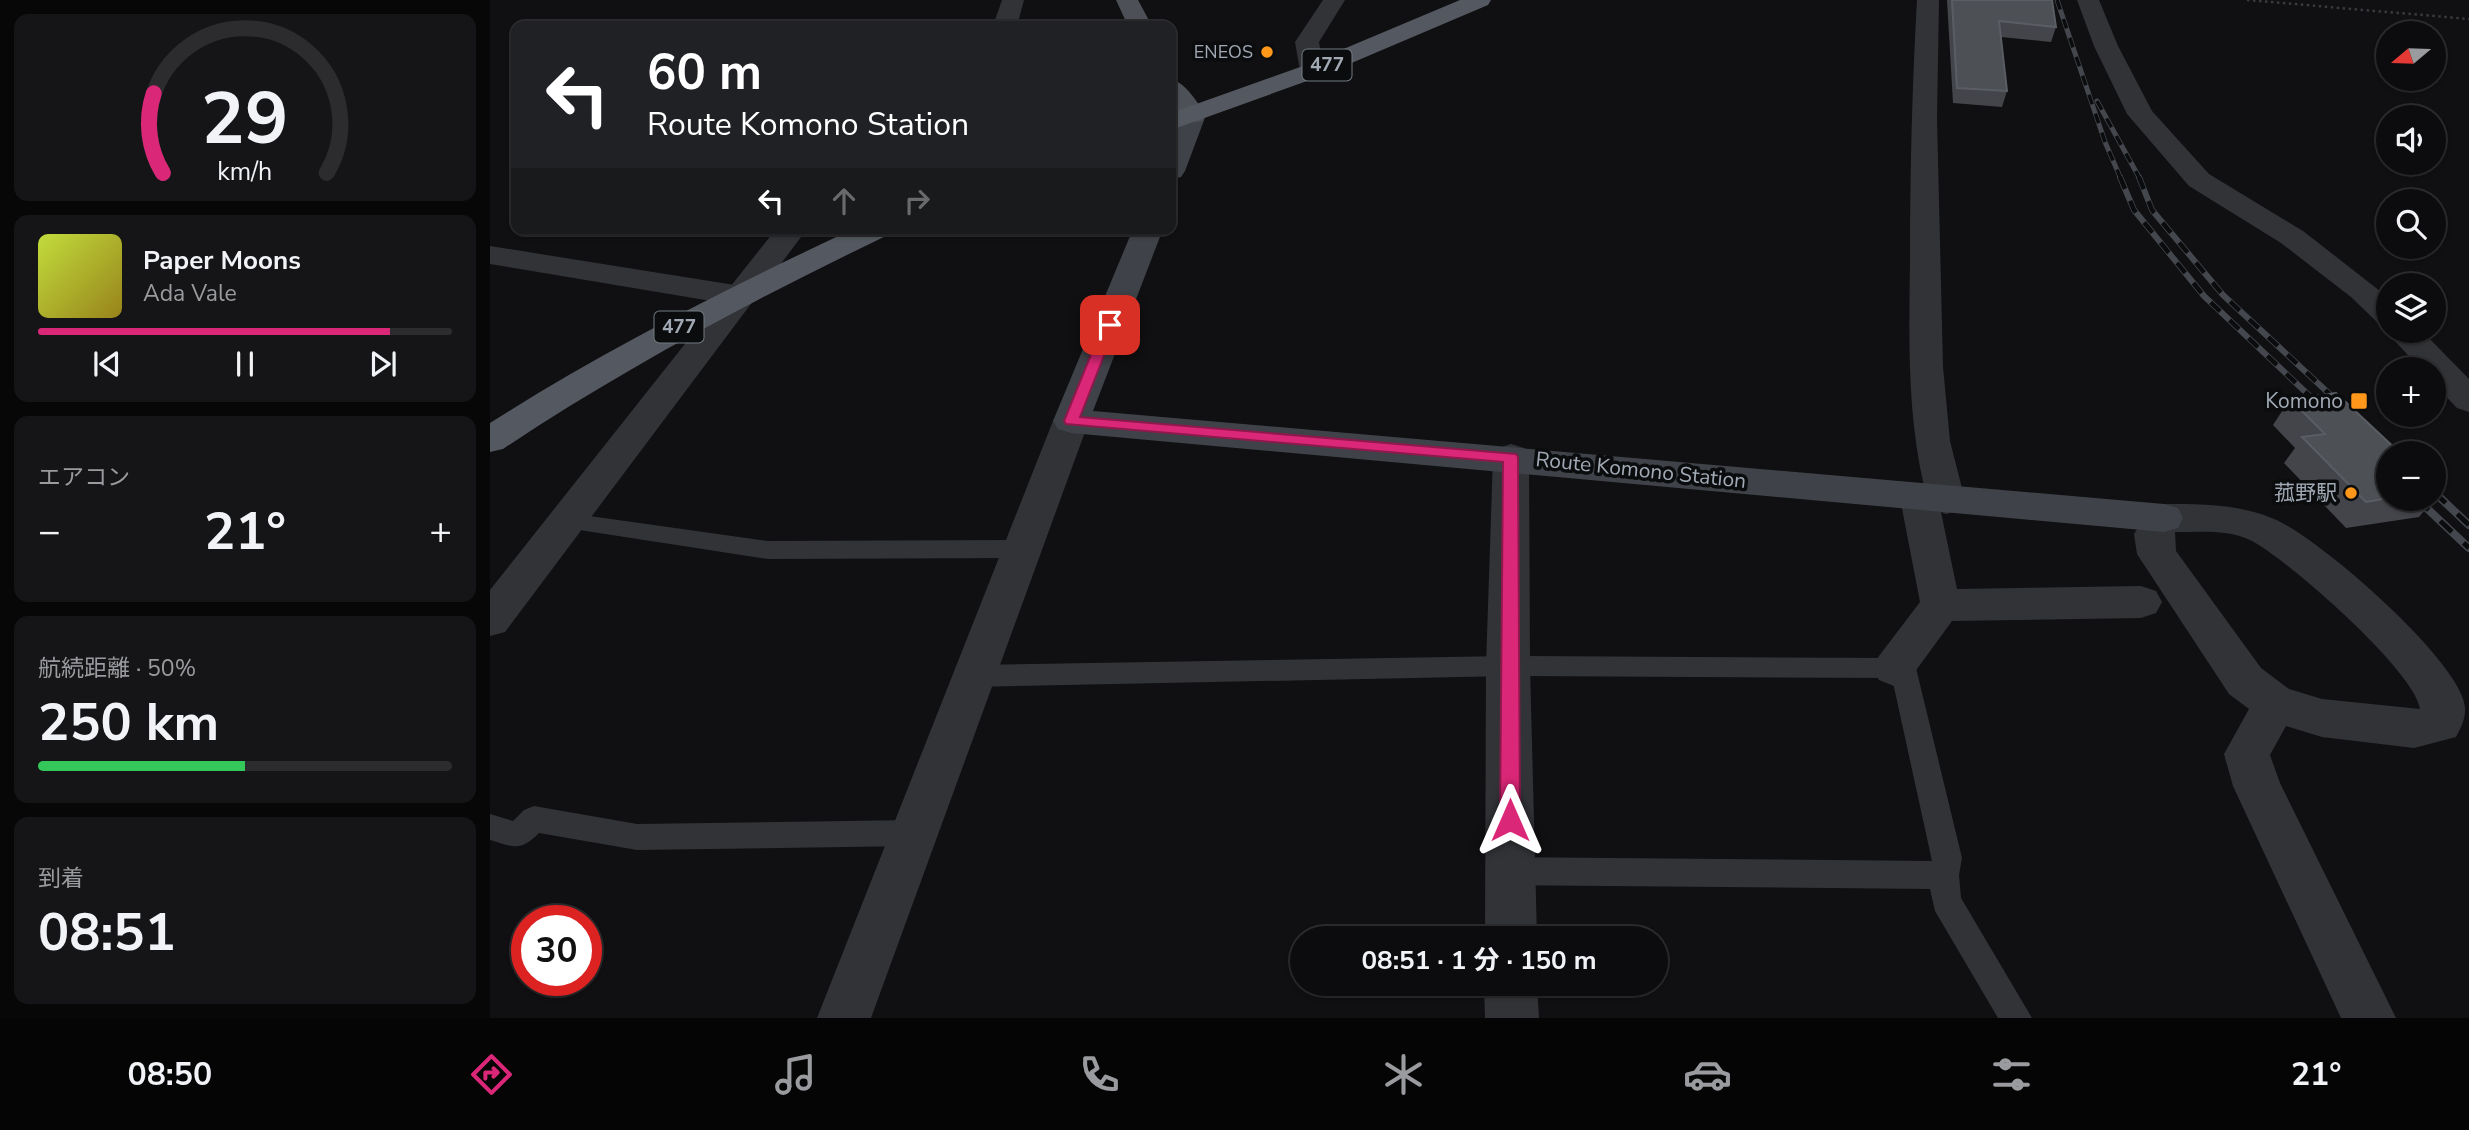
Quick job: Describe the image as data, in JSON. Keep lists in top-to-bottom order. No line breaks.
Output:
{"streets":{"highway":["477"],"main road":["Route Komono Station"]},"places":{"other":["ENEOS","菰野駅"],"transit":["Komono"]},"north":"left","page":{"map_buttons":["+","−"],"turn":["60 m","Route Komono Station"],"song":["Paper Moons","Ada Vale"],"tile":["エアコン",["航続距離 · 50%","250 km"],["到着","08:51"]],"heat":["−","21°","+"],"limit":"30","trip":"08:51 · 1 分 · 150 m","tabs":["08:50","21°"],"gauge":["29","km/h"]}}
